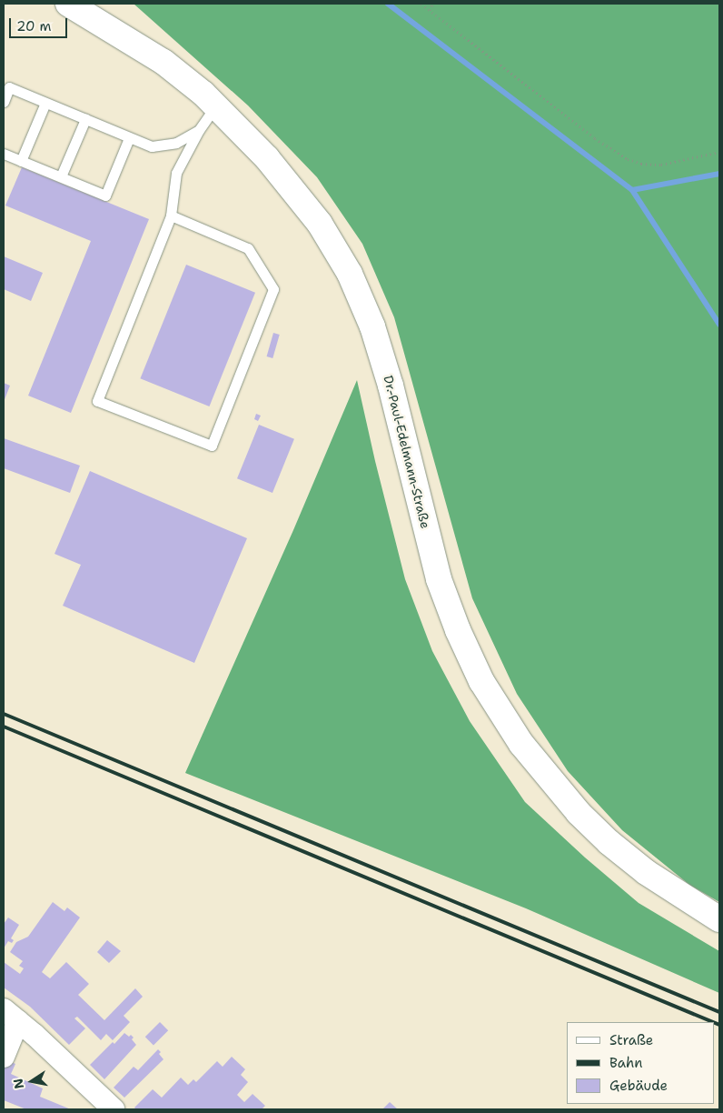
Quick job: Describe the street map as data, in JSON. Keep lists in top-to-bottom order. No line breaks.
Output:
{"streets":{"street":["Dr.-Paul-Edelmann-Straße"]},"legend":["Straße","Bahn","Gebäude"],"scale_bar":"20 m","north":"left"}
